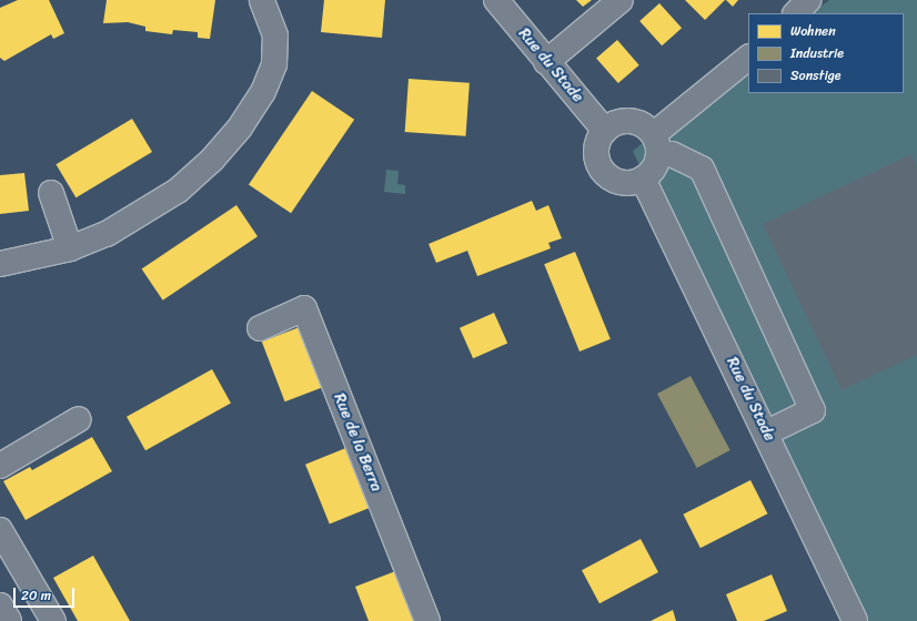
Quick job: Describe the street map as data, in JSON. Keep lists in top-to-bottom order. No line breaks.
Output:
{"streets":{"street":["Rue du Stade","Rue de la Berra"]},"legend":["Wohnen","Industrie","Sonstige"],"scale_bar":"20 m"}
